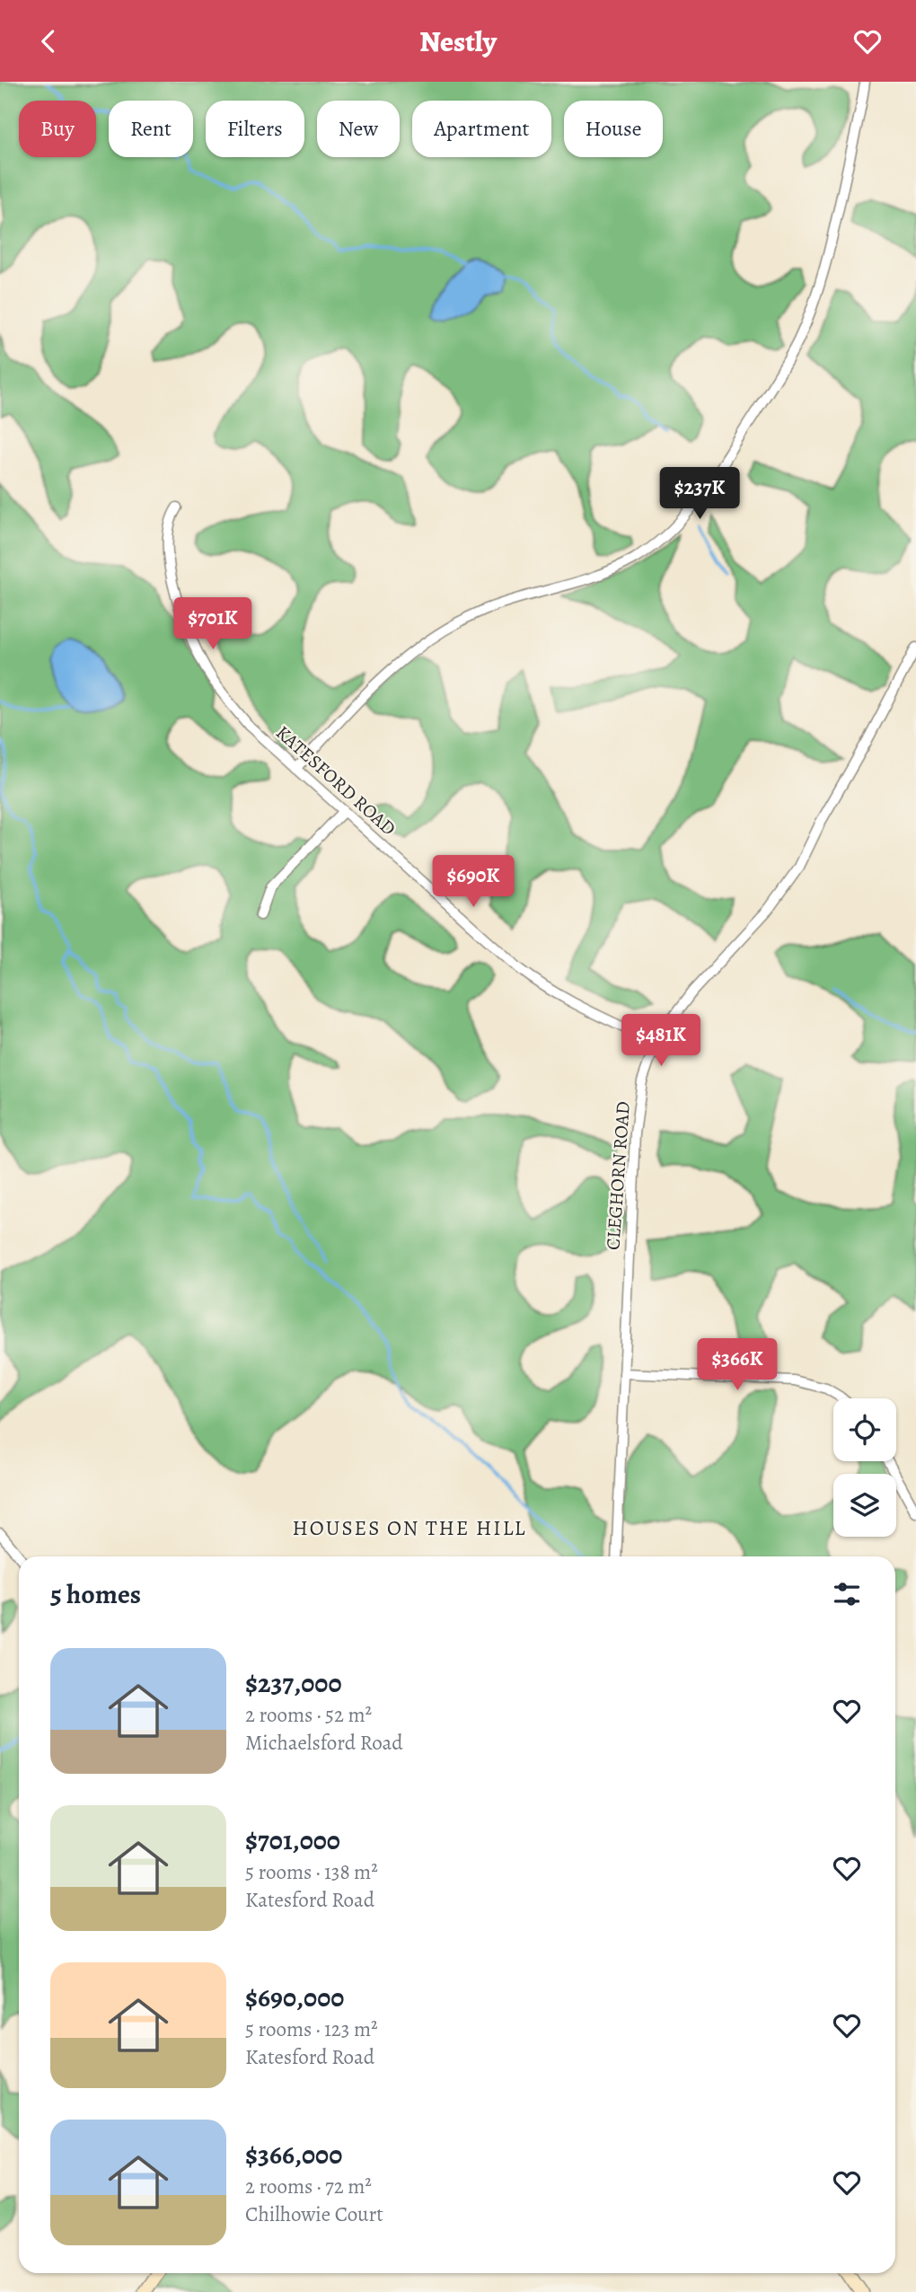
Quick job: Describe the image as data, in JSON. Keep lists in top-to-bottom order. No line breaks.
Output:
{"streets":{"street":["KATESFORD ROAD","CLEGHORN ROAD"]},"crossings":[["KATESFORD ROAD","CLEGHORN ROAD"]],"districts":["HOUSES ON THE HILL"],"page":{"header":"Nestly","chip":["Buy","Rent","Filters","New","Apartment","House"],"price":["$237K","$701K","$690K","$481K","$366K"],"heading":"5 homes","list":[{"name":"$237,000","note":"2 rooms · 52 m² · Michaelsford Road"},{"name":"$701,000","note":"5 rooms · 138 m² · Katesford Road"},{"name":"$690,000","note":"5 rooms · 123 m² · Katesford Road"},{"name":"$366,000","note":"2 rooms · 72 m² · Chilhowie Court"}]}}
